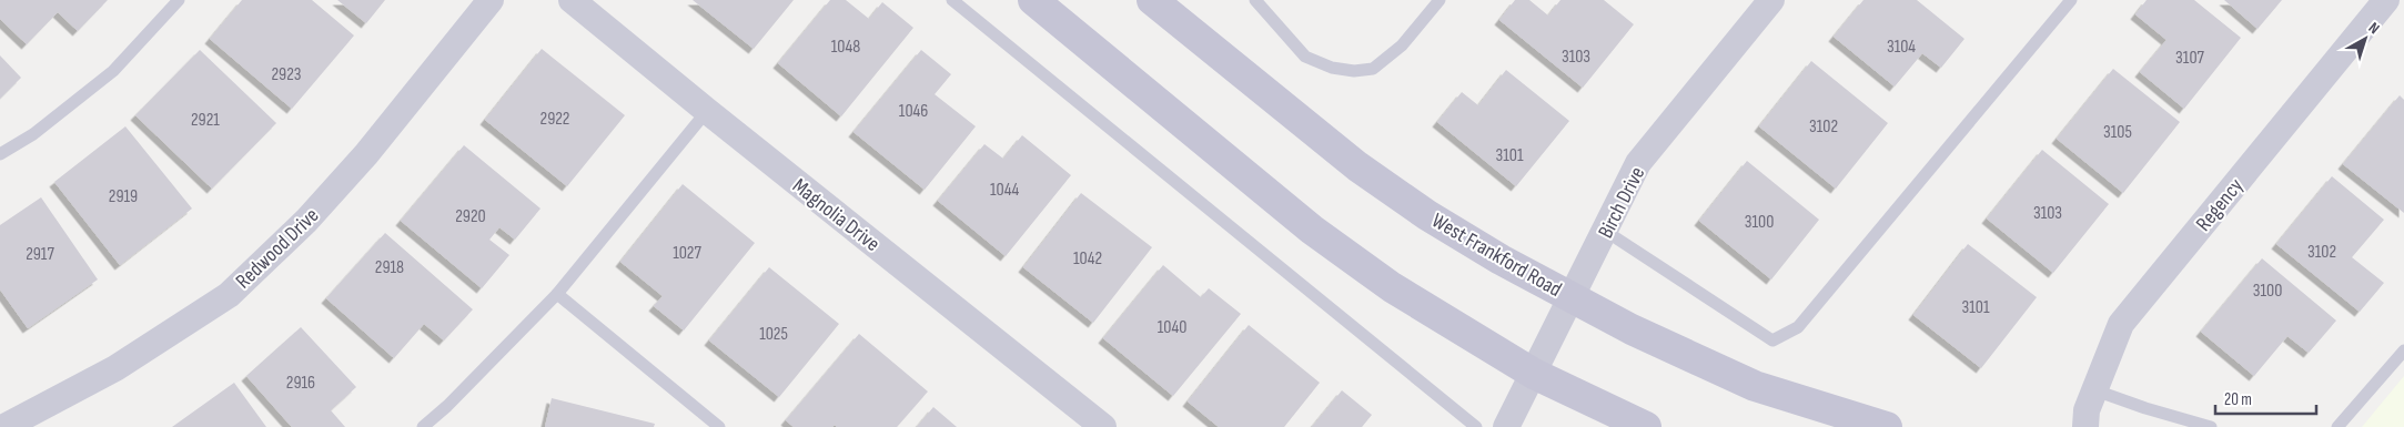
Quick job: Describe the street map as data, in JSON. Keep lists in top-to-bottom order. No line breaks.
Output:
{"streets":{"main road":["West Frankford Road"],"street":["Birch Drive","Regency","Magnolia Drive","Redwood Drive"]},"crossings":[["Birch Drive","West Frankford Road"]],"house_numbers":["1048","3104","3103","3107","2923","1046","2922","2921","3102","3105","3101","1044","2919","3103","2920","3100","3102","1027","2917","1042","2918","3100","3101","1040","1025","2916"],"scale_bar":"20 m","north":"top right"}
